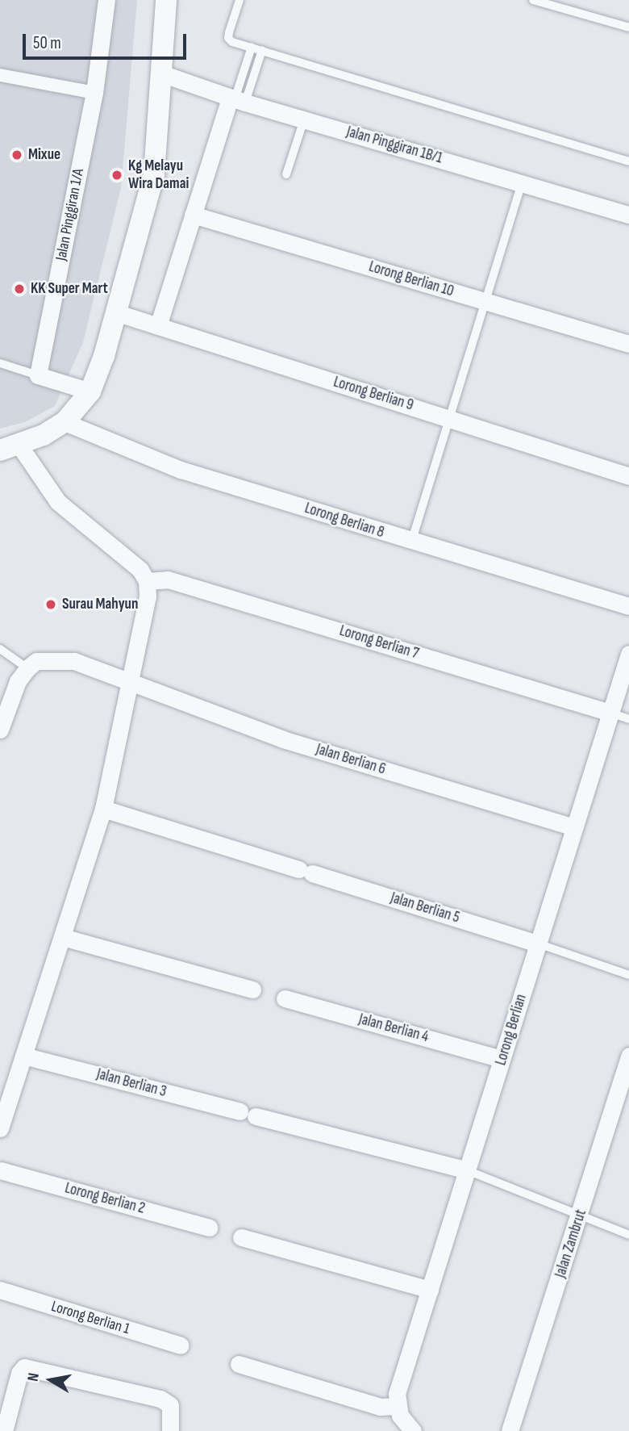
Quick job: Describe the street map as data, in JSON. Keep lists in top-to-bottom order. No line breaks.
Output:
{"streets":{"street":["Jalan Pinggiran 1B/1","Jalan Pinggiran 1/A","Lorong Berlian 10","Lorong Berlian 9","Lorong Berlian 8","Lorong Berlian 7","Jalan Berlian 6","Jalan Berlian 5","Jalan Berlian 4","Lorong Berlian","Jalan Berlian 3","Lorong Berlian 2","Jalan Zambrut","Lorong Berlian 1"]},"crossings":[["Lorong Berlian 7","Lorong Berlian"],["Jalan Berlian 6","Lorong Berlian"],["Jalan Berlian 5","Lorong Berlian"],["Jalan Berlian 4","Lorong Berlian"],["Lorong Berlian","Jalan Berlian 3"]],"places":["Mixue","Kg Melayu Wira Damai","KK Super Mart","Surau Mahyun"],"scale_bar":"50 m","north":"left"}
